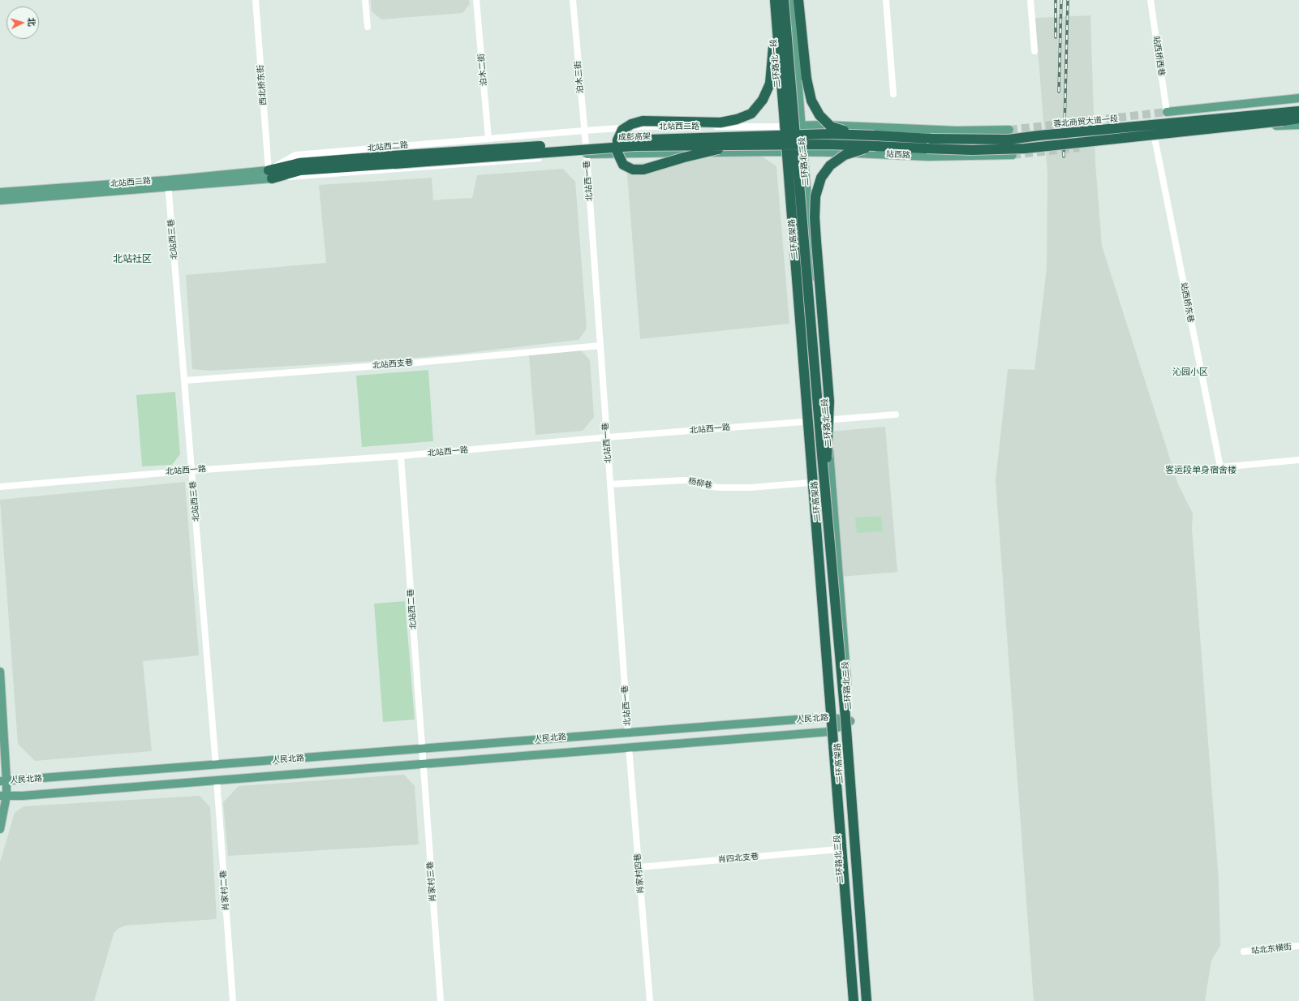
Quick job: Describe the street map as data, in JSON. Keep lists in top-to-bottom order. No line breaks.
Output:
{"streets":{"highway":["蓉北商贸大道一段","成彭高架","二环高架路"],"main road":["二环路北一段","北站西二路","站西路","二环路北二段","人民北路","二环路北三段"],"street":["站西桥西巷","泊木二街","泊木三街","西北桥东街","北站西一巷","北站西三巷","站西桥东巷","北站西支巷","北站西一路","杨柳巷","北站西二巷","肖四北支巷","肖家村四巷","肖家村三巷","肖家村二巷","站北东横街"]},"crossings":[["二环路北一段","北站西二路"],["二环路北一段","二环高架路"],["泊木二街","北站西二路"],["泊木三街","北站西二路"],["泊木三街","北站西一巷"],["西北桥东街","北站西二路"],["蓉北商贸大道一段","成彭高架"],["北站西二路","站西路"],["北站西二路","北站西一巷"],["北站西二路","北站西三巷"],["站西路","二环路北二段"],["二环路北二段","北站西一路"],["二环路北二段","人民北路"],["北站西一巷","北站西支巷"],["北站西一巷","北站西一路"],["北站西一巷","杨柳巷"],["北站西一巷","人民北路"],["北站西三巷","北站西支巷"],["北站西三巷","北站西一路"],["北站西三巷","人民北路"],["北站西一路","北站西二巷"],["北站西二巷","人民北路"],["北站西二巷","肖家村三巷"],["人民北路","二环路北三段"],["人民北路","肖家村四巷"],["人民北路","肖家村三巷"],["人民北路","肖家村二巷"],["肖四北支巷","二环路北三段"],["肖四北支巷","肖家村四巷"]],"districts":["北站社区","沁园小区","客运段单身宿舍楼"],"north":"right"}
